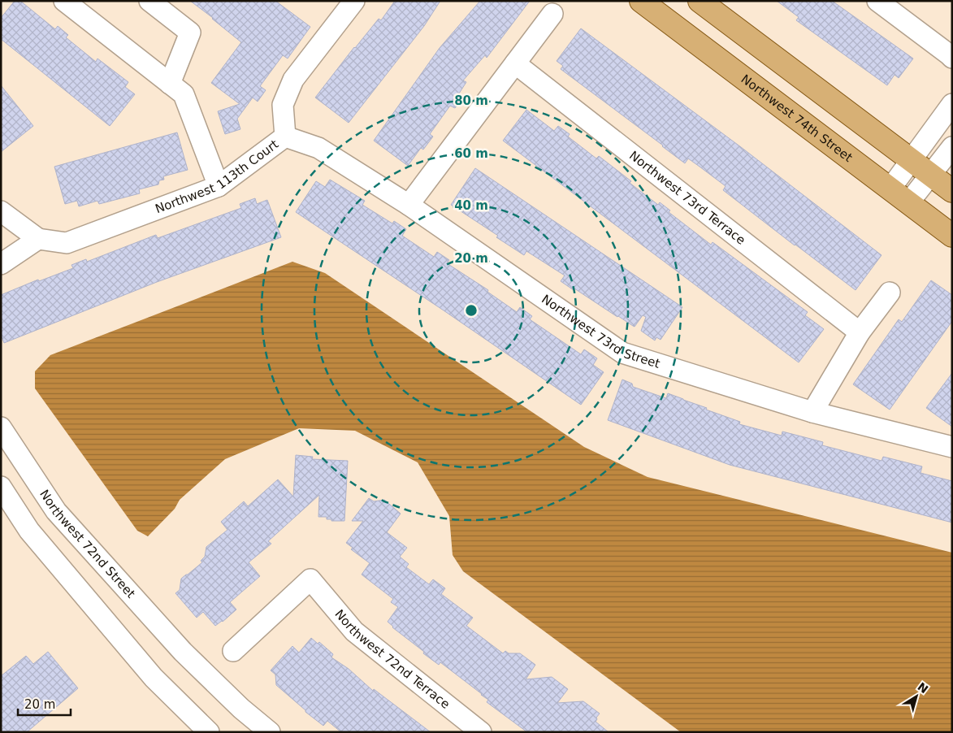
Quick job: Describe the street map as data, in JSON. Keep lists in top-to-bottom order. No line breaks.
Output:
{"streets":{"main road":["Northwest 74th Street"],"street":["Northwest 113th Court","Northwest 73rd Terrace","Northwest 73rd Street","Northwest 72nd Street","Northwest 72nd Terrace"]},"crossings":[["Northwest 113th Court","Northwest 73rd Street"]],"scale_bar":"20 m","north":"top right","rings":["80 m","60 m","40 m","20 m"]}
